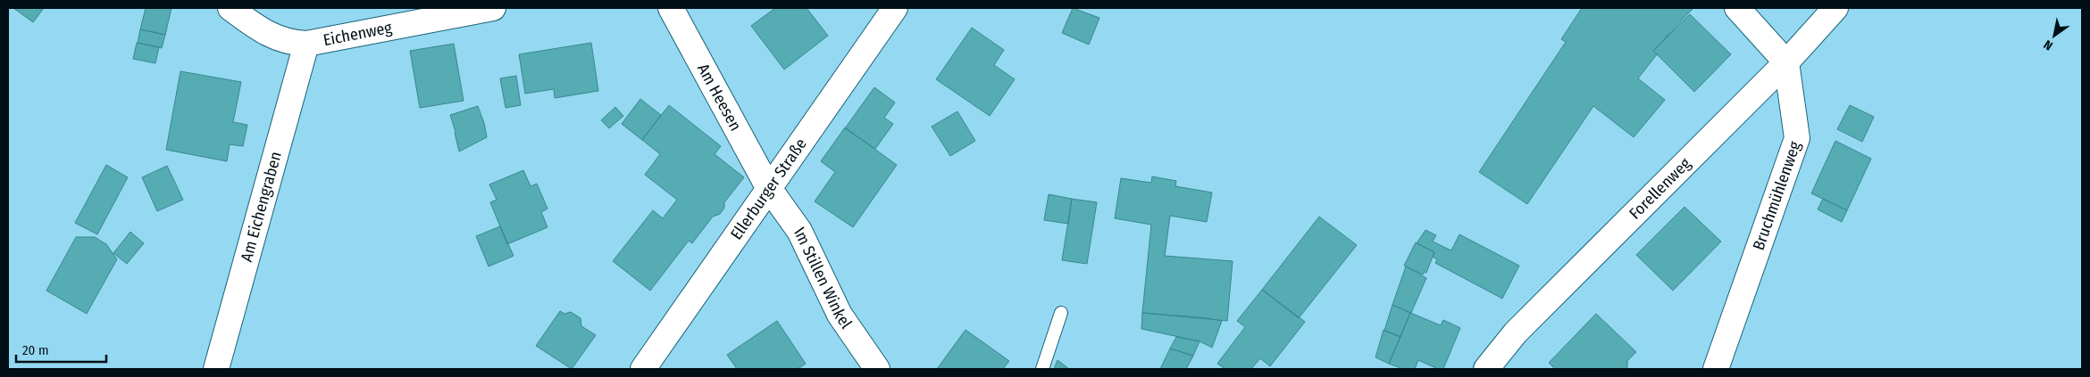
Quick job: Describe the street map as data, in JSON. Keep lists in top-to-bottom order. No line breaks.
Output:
{"streets":{"street":["Eichenweg","Am Heesen","Ellerburger Straße","Forellenweg","Bruchmühlenweg","Am Eichengraben","Im Stillen Winkel"]},"crossings":[["Eichenweg","Am Eichengraben"],["Am Heesen","Ellerburger Straße"],["Am Heesen","Im Stillen Winkel"],["Ellerburger Straße","Im Stillen Winkel"],["Forellenweg","Bruchmühlenweg"]],"scale_bar":"20 m","north":"bottom left"}
